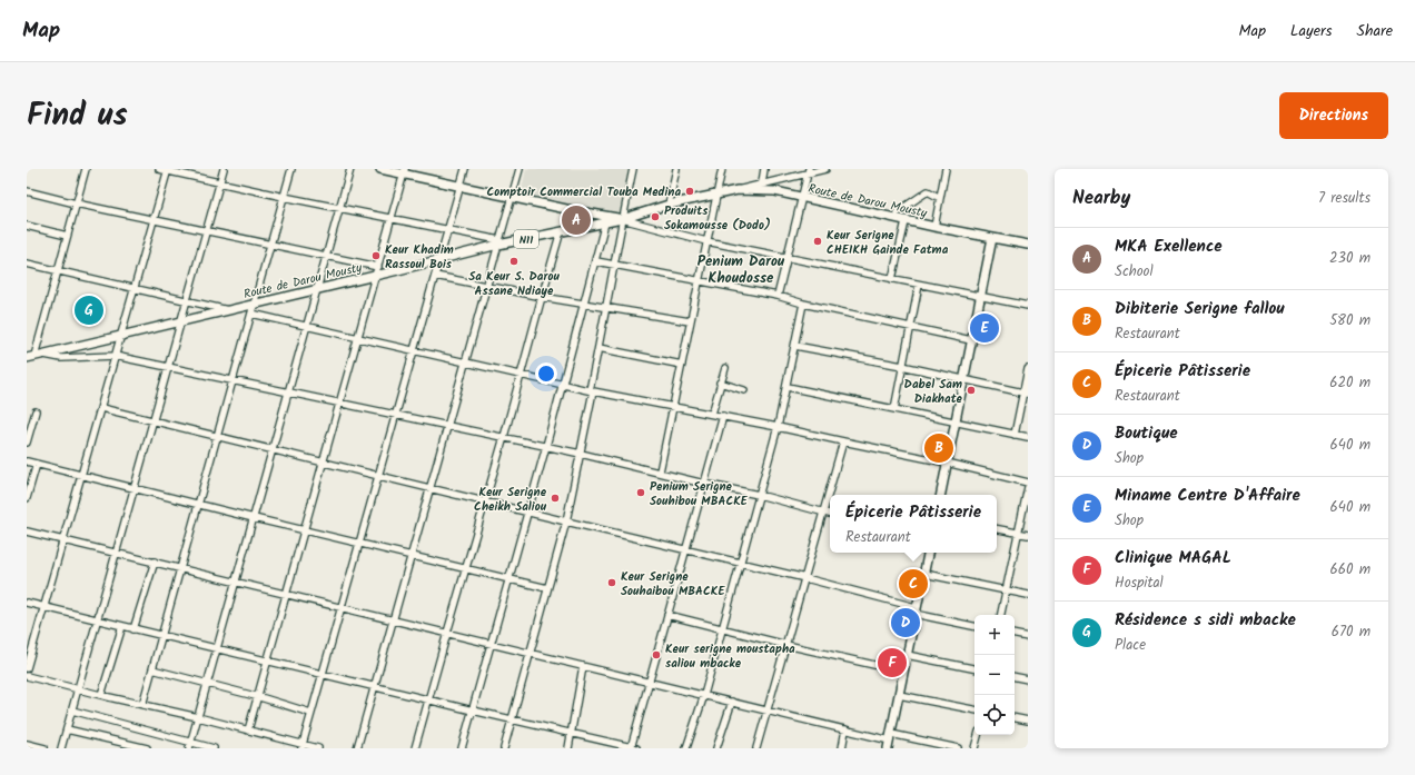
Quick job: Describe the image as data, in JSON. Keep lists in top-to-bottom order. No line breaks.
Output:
{"streets":{"main road":["Route de Darou Mousty","N11"]},"districts":["Penium Darou Khoudosse"],"places":["Comptoir Commercial Touba Medina","Produits Sokamousse (Dodo)","Keur Serigne CHEIKH Gainde Fatma","Keur Khadim Rassoul Bois","Sa Keur S. Darou Assane Ndiaye","Dabel Sam Diakhate","Penium Serigne Souhibou MBACKE","Keur Serigne Cheikh Saliou","Keur Serigne Souhaibou MBACKE","Keur serigne moustapha saliou mbacke"],"page":{"header":"Map","nav":["Map","Layers","Share"],"title":"Find us","buttons":"Directions","heading":["Nearby","7 results"],"pins":["A","G","E","B","C","D","F"],"list":[{"mark":"A","name":"MKA Exellence","note":"School","value":"230 m"},{"mark":"B","name":"Dibiterie Serigne fallou","note":"Restaurant","value":"580 m"},{"mark":"C","name":"Épicerie Pâtisserie","note":"Restaurant","value":"620 m"},{"mark":"D","name":"Boutique","note":"Shop","value":"640 m"},{"mark":"E","name":"Miname Centre D'Affaire","note":"Shop","value":"640 m"},{"mark":"F","name":"Clinique MAGAL","note":"Hospital","value":"660 m"},{"mark":"G","name":"Résidence s sidi mbacke","note":"Place","value":"670 m"}],"popup":["Épicerie Pâtisserie","Restaurant"],"map_buttons":["+","−"]}}
